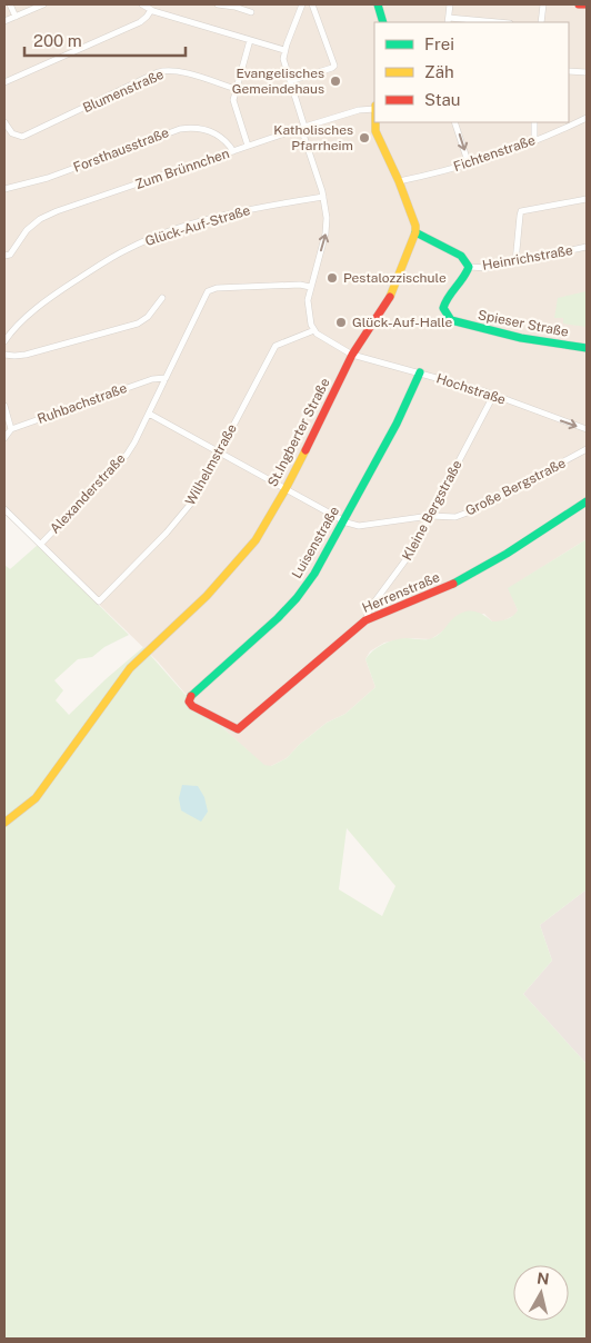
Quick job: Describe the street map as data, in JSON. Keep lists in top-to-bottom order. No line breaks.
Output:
{"streets":{"street":["Blumenstraße","Forsthausstraße","Fichtenstraße","Zum Brünnchen","Glück-Auf-Straße","Heinrichstraße","Spieser Straße","Hochstraße","Ruhbachstraße","St.Ingberter Straße","Wilhelmstraße","Große Bergstraße","Alexanderstraße","Kleine Bergstraße","Luisenstraße","Herrenstraße"]},"crossings":[["Forsthausstraße","Zum Brünnchen"],["Heinrichstraße","Spieser Straße"],["Hochstraße","St.Ingberter Straße"],["Hochstraße","Wilhelmstraße"],["Hochstraße","Kleine Bergstraße"],["Hochstraße","Luisenstraße"],["Ruhbachstraße","Alexanderstraße"],["St.Ingberter Straße","Große Bergstraße"],["Wilhelmstraße","Große Bergstraße"],["Wilhelmstraße","Alexanderstraße"],["Große Bergstraße","Alexanderstraße"],["Große Bergstraße","Kleine Bergstraße"],["Große Bergstraße","Luisenstraße"],["Kleine Bergstraße","Herrenstraße"],["Luisenstraße","Herrenstraße"]],"places":["Evangelisches Gemeindehaus","Katholisches Pfarrheim","Pestalozzischule","Glück-Auf-Halle"],"legend":["Frei","Zäh","Stau"],"scale_bar":"200 m","north":"top"}
